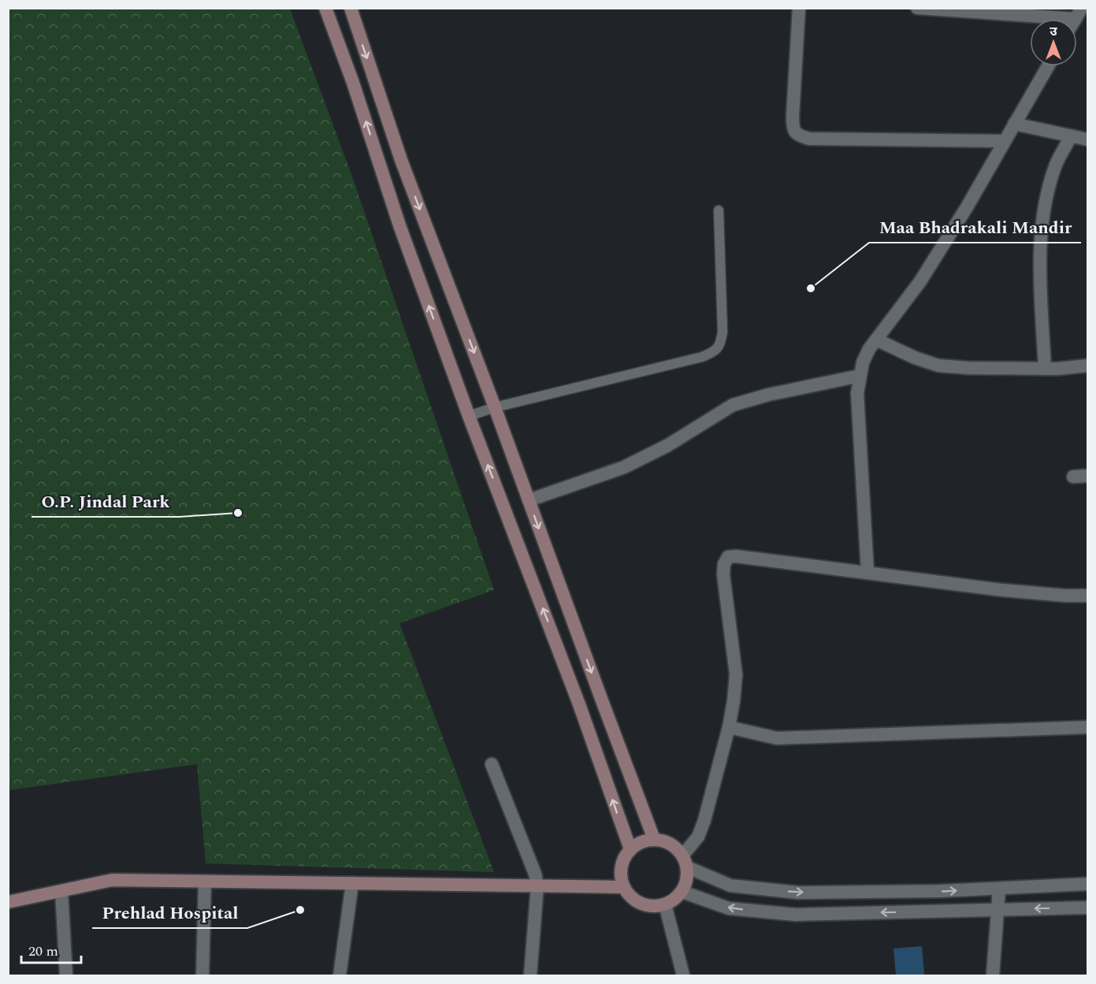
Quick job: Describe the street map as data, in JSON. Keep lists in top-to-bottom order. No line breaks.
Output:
{"places":["Maa Bhadrakali Mandir","O.P. Jindal Park","Prehlad Hospital"],"scale_bar":"20 m","north":"top"}
